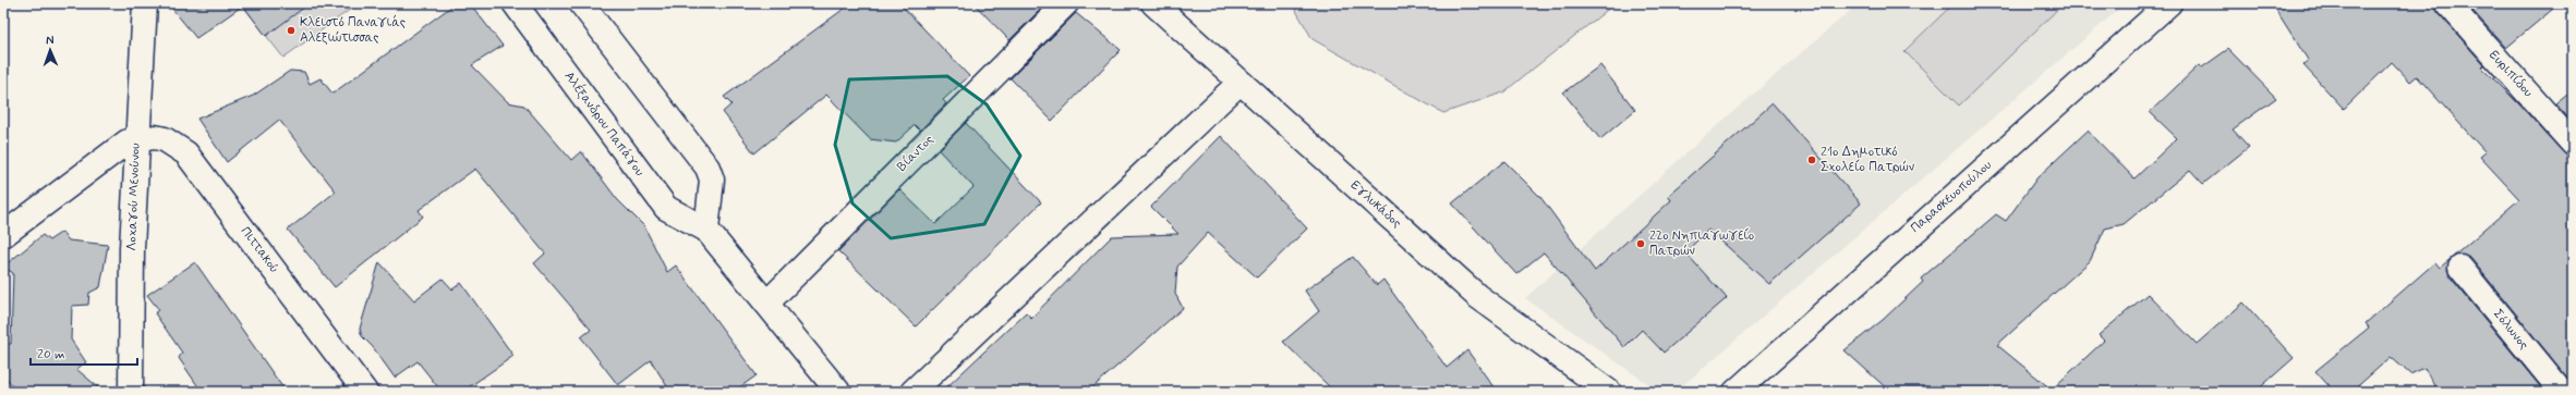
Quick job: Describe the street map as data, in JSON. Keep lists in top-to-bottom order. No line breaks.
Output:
{"streets":{"street":["Ευριπίδου","Αλέξανδρου Παπάγου","Βίαντος","Λοχαγού Μενούνου","Παρασκευοπούλου","Εγλυκάδος","Πιττακού","Σόλωνος"]},"crossings":[["Αλέξανδρου Παπάγου","Βίαντος"],["Λοχαγού Μενούνου","Πιττακού"]],"places":["Κλειστό Παναγιάς Αλεξιώτισσας","21ο Δημοτικό Σχολείο Πατρών","22ο Νηπιαγωγείο Πατρών"],"scale_bar":"20 m","north":"top"}
